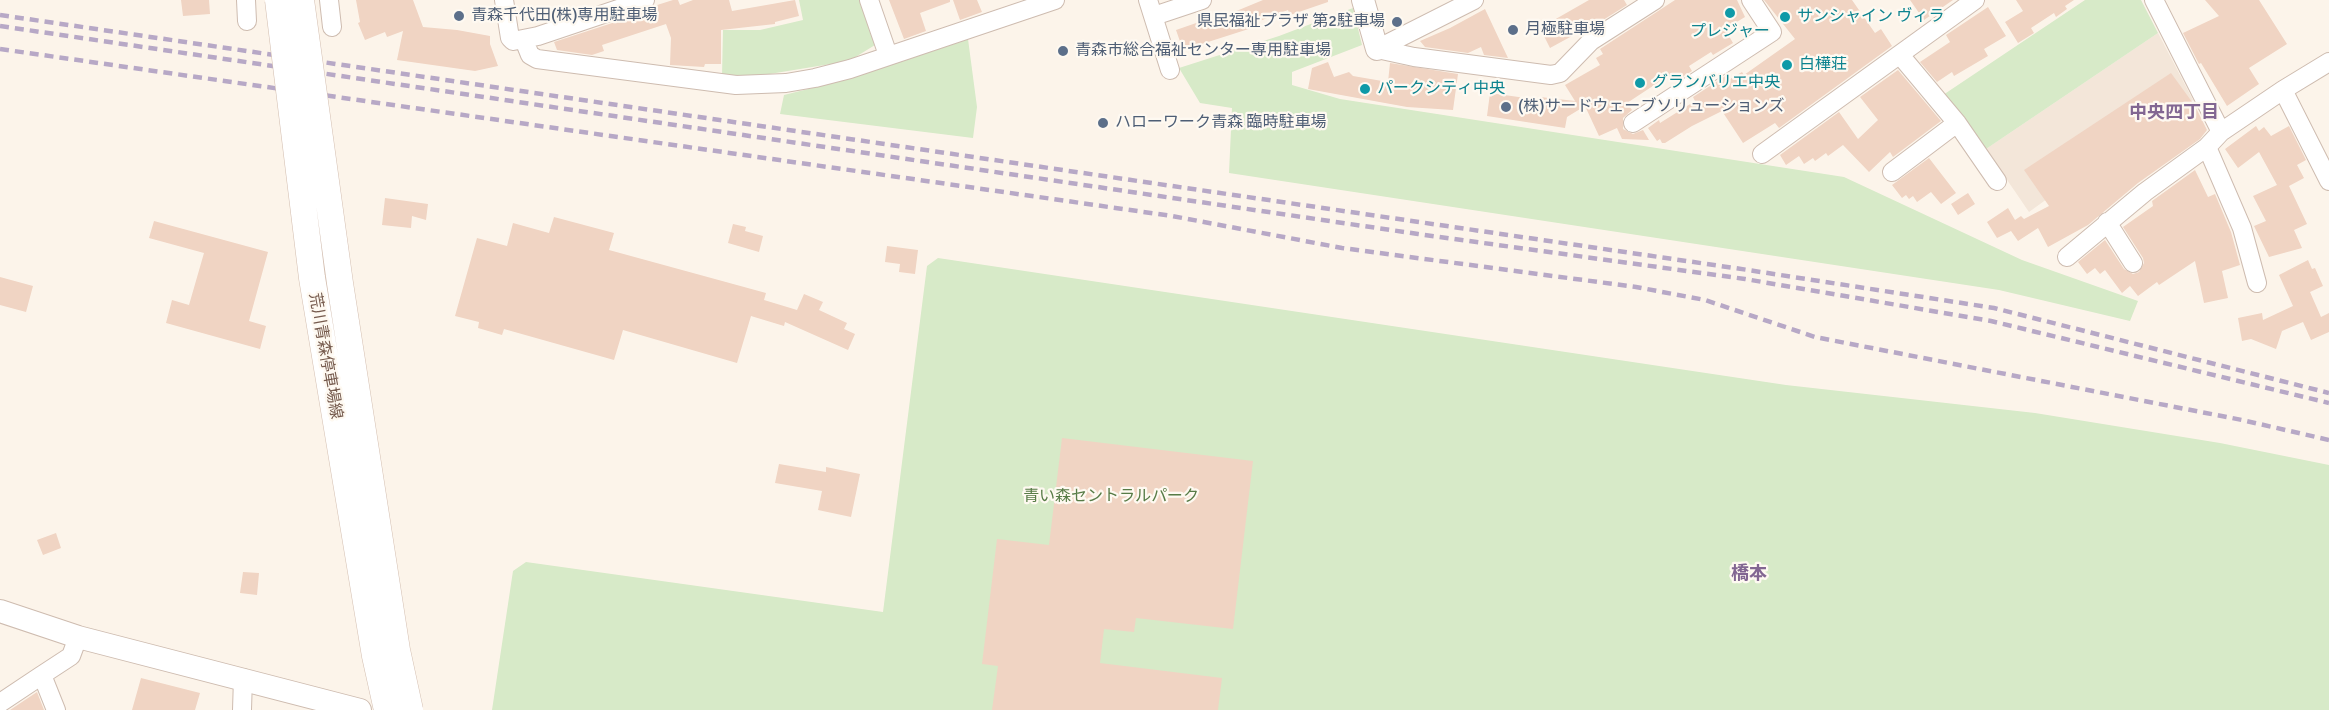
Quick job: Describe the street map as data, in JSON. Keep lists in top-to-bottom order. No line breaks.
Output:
{"streets":{"main road":["荒川青森停車場線"]},"districts":["中央四丁目","橋本"],"parks":["青い森セントラルパーク"],"places":["プレジャー","青森千代田(株)専用駐車場","サンシャイン ヴィラ","県民福祉プラザ 第2駐車場","月極駐車場","青森市総合福祉センター専用駐車場","白樺荘","グランバリエ中央","パークシティ中央","(株)サードウェーブソリューションズ","ハローワーク青森 臨時駐車場"]}
